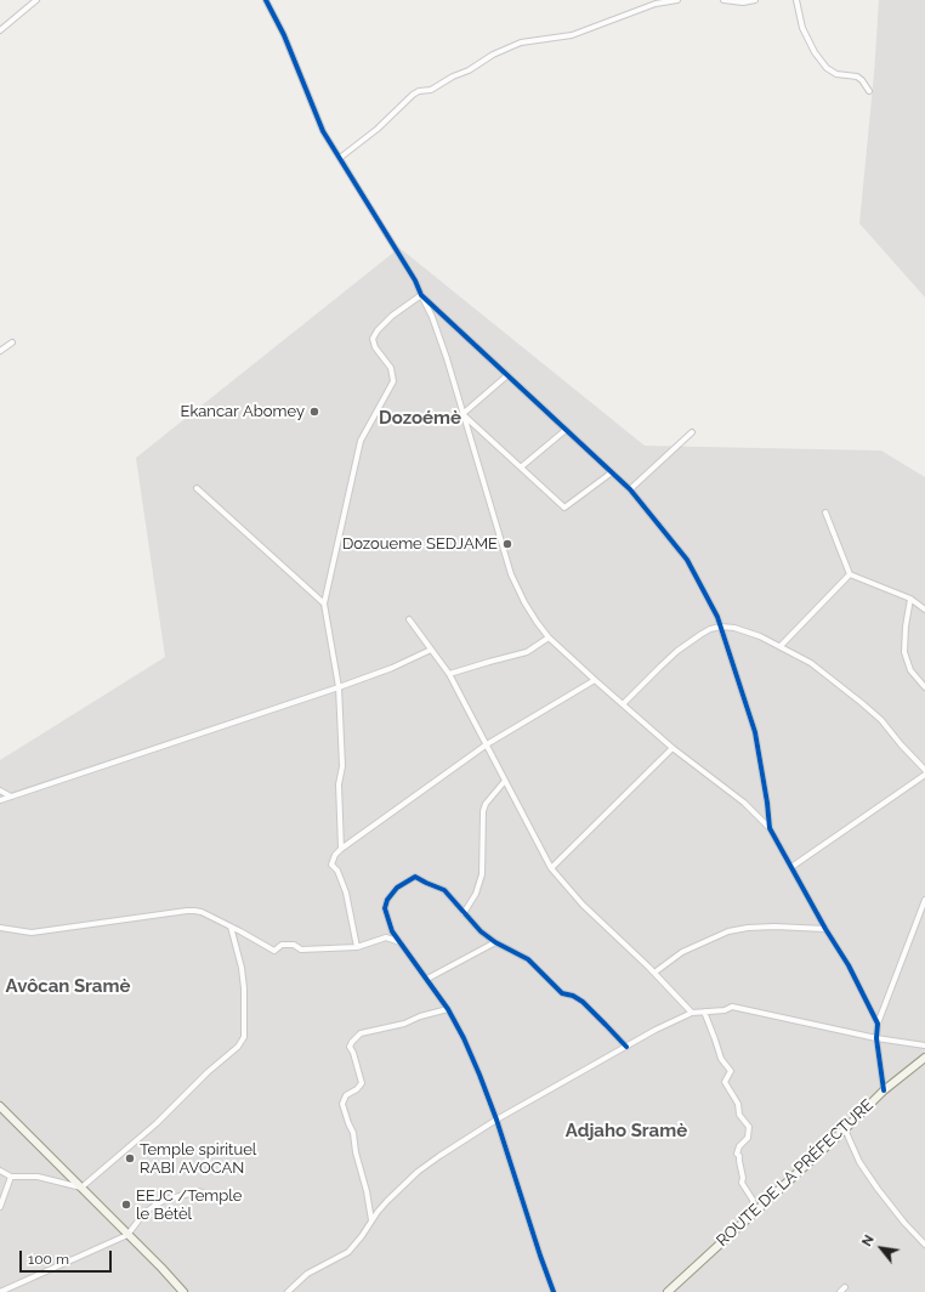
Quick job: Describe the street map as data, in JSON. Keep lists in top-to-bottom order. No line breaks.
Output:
{"streets":{"street":["ROUTE DE LA PRÉFECTURE"]},"districts":["Dozoémè","Avôcan Sramè","Adjaho Sramè"],"places":["Ekancar Abomey","Dozoueme SEDJAME","Temple spirituel RABI AVOCAN","EEJC /Temple le Bétèl"],"scale_bar":"100 m","north":"top left"}
